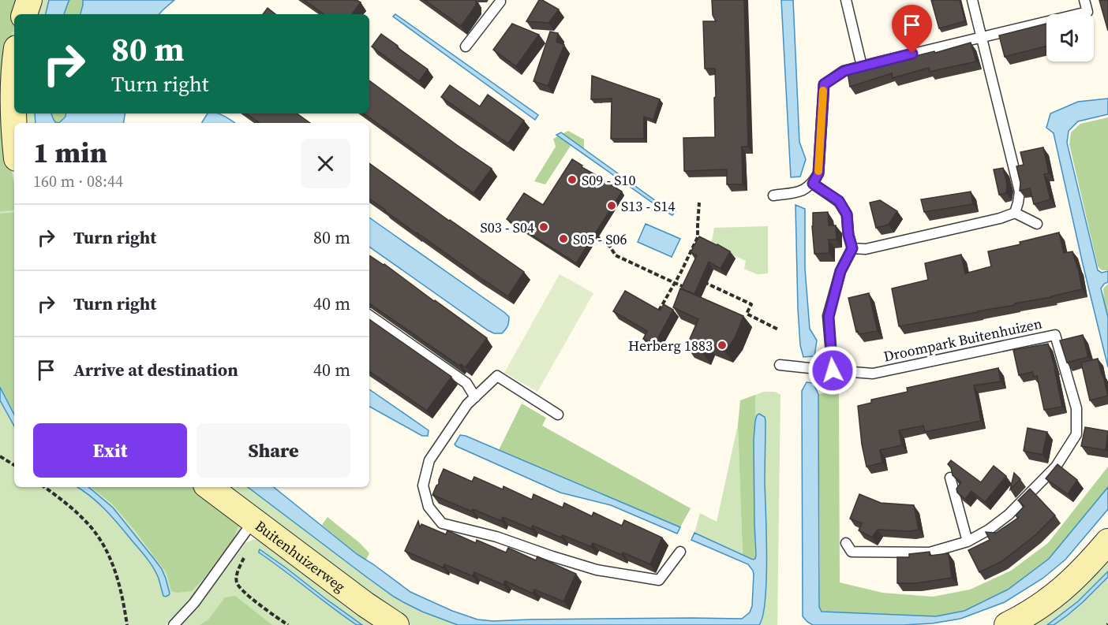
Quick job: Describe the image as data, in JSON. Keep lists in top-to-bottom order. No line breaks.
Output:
{"streets":{"street":["Buitenhuizerweg"],"lane":["Droompark Buitenhuizen"]},"places":["S09 - S10","S13 - S14","S03 - S04","S05 - S06","Herberg 1883"],"page":{"turn":["80 m","Turn right"],"heading":["1 min","160 m · 08:44"],"list":[{"name":"Turn right","value":"80 m"},{"name":"Turn right","value":"40 m"},{"name":"Arrive at destination","value":"40 m"}],"buttons":["Exit","Share"]}}
